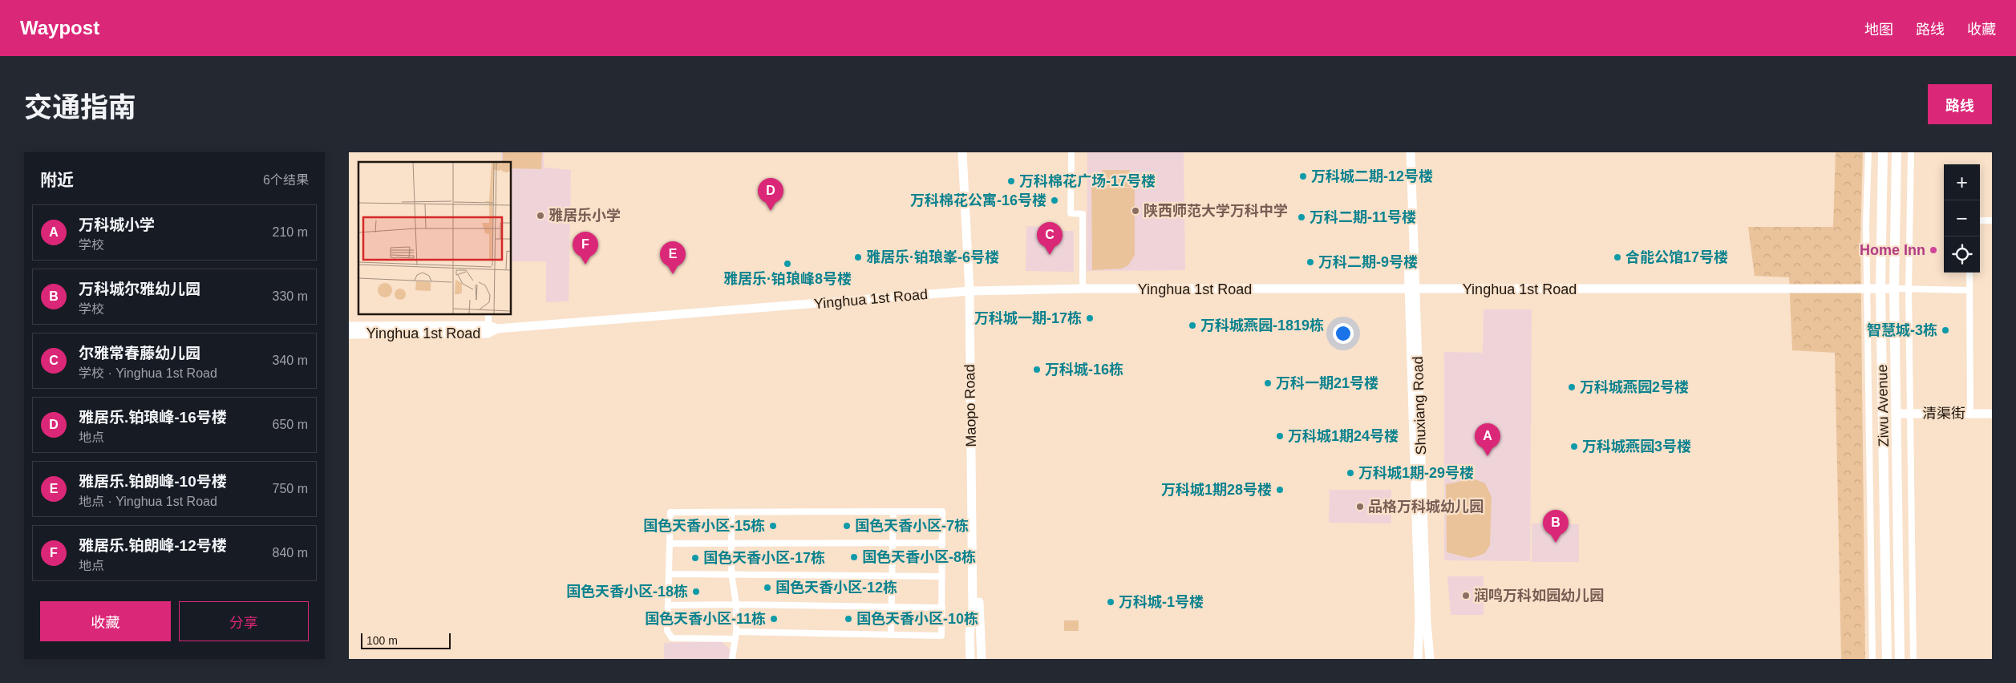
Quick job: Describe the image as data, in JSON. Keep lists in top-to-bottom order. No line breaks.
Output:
{"streets":{"main road":["Ziwu Avenue"],"street":["Yinghua 1st Road","Maopo Road","Shuxiang Road","清渠街"]},"crossings":[["Yinghua 1st Road","Maopo Road"],["Yinghua 1st Road","Shuxiang Road"],["Yinghua 1st Road","Ziwu Avenue"],["Ziwu Avenue","清渠街"]],"places":["万科城二期-12号楼","万科棉花广场-17号楼","万科棉花公寓-16号楼","陕西师范大学万科中学","雅居乐小学","万科二期-11号楼","Home Inn","雅居乐·铂琅峯-6号楼","合能公馆17号楼","万科二期-9号楼","雅居乐·铂琅峰8号楼","万科城一期-17栋","万科城燕园-1819栋","智慧城-3栋","万科城-16栋","万科一期21号楼","万科城燕园2号楼","万科城1期24号楼","万科城燕园3号楼","万科城1期-29号楼","万科城1期28号楼","品格万科城幼儿园","国色天香小区-15栋","国色天香小区-7栋","国色天香小区-8栋","国色天香小区-17栋","国色天香小区-12栋","国色天香小区-18栋","润鸣万科如园幼儿园","万科城-1号楼","国色天香小区-11栋","国色天香小区-10栋"],"scale_bar":"100 m","page":{"header":"Waypost","nav":["地图","路线","收藏"],"title":"交通指南","buttons":["路线",["收藏","分享"]],"heading":["附近","6个结果"],"map_buttons":["+","−"],"pins":["D","C","F","E","A","B"],"list":[{"mark":"A","name":"万科城小学","note":"学校","value":"210 m"},{"mark":"B","name":"万科城尔雅幼儿园","note":"学校","value":"330 m"},{"mark":"C","name":"尔雅常春藤幼儿园","note":"学校 · Yinghua 1st Road","value":"340 m"},{"mark":"D","name":"雅居乐.铂琅峰-16号楼","note":"地点","value":"650 m"},{"mark":"E","name":"雅居乐.铂朗峰-10号楼","note":"地点 · Yinghua 1st Road","value":"750 m"},{"mark":"F","name":"雅居乐.铂朗峰-12号楼","note":"地点","value":"840 m"}],"scale":"100 m"}}
